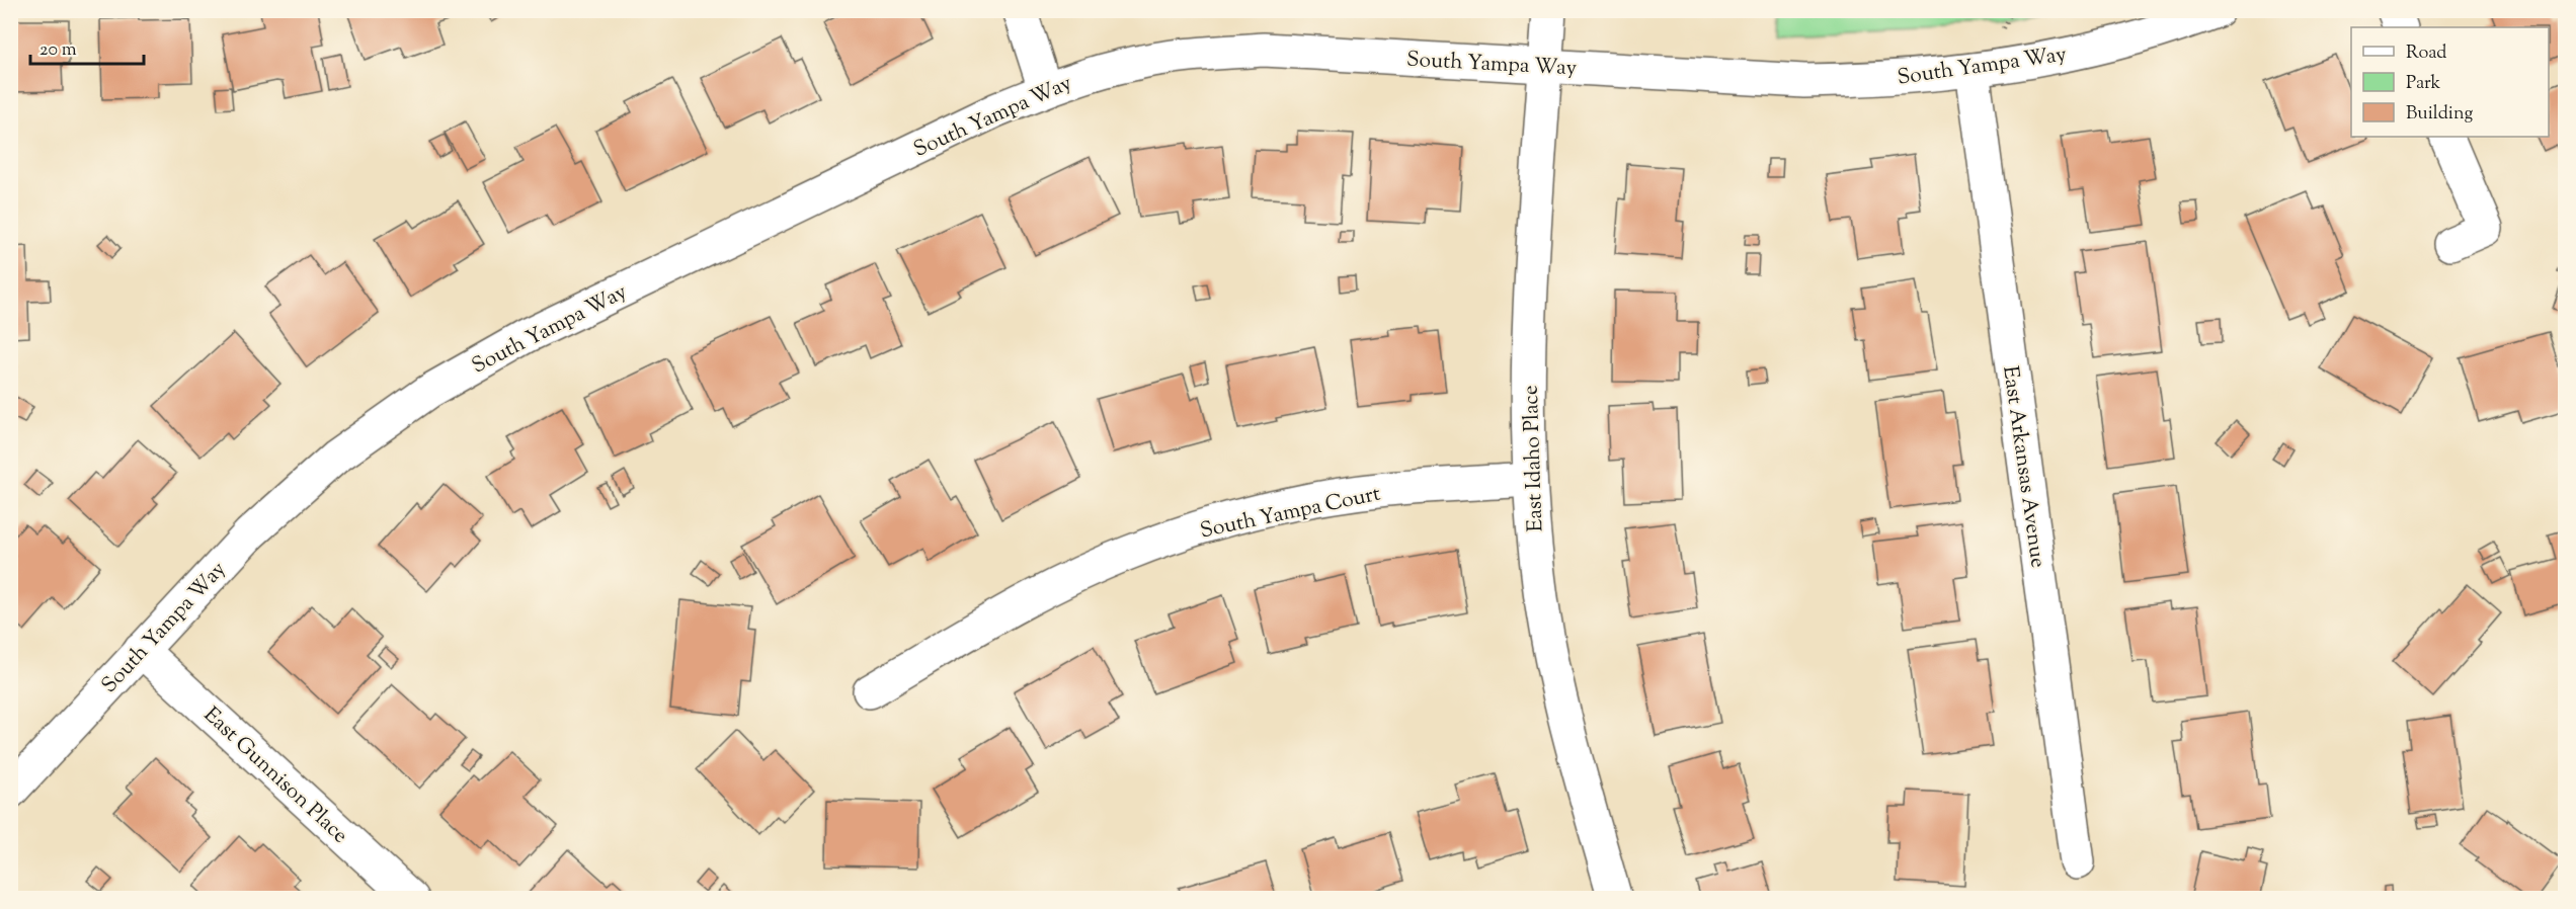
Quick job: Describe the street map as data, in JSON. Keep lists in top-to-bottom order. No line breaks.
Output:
{"streets":{"street":["South Yampa Way","East Idaho Place","East Arkansas Avenue","South Yampa Court","East Gunnison Place"]},"crossings":[["South Yampa Way","East Idaho Place"],["South Yampa Way","East Arkansas Avenue"],["South Yampa Way","East Gunnison Place"],["East Idaho Place","South Yampa Court"]],"legend":["Road","Park","Building"],"scale_bar":"20 m"}
